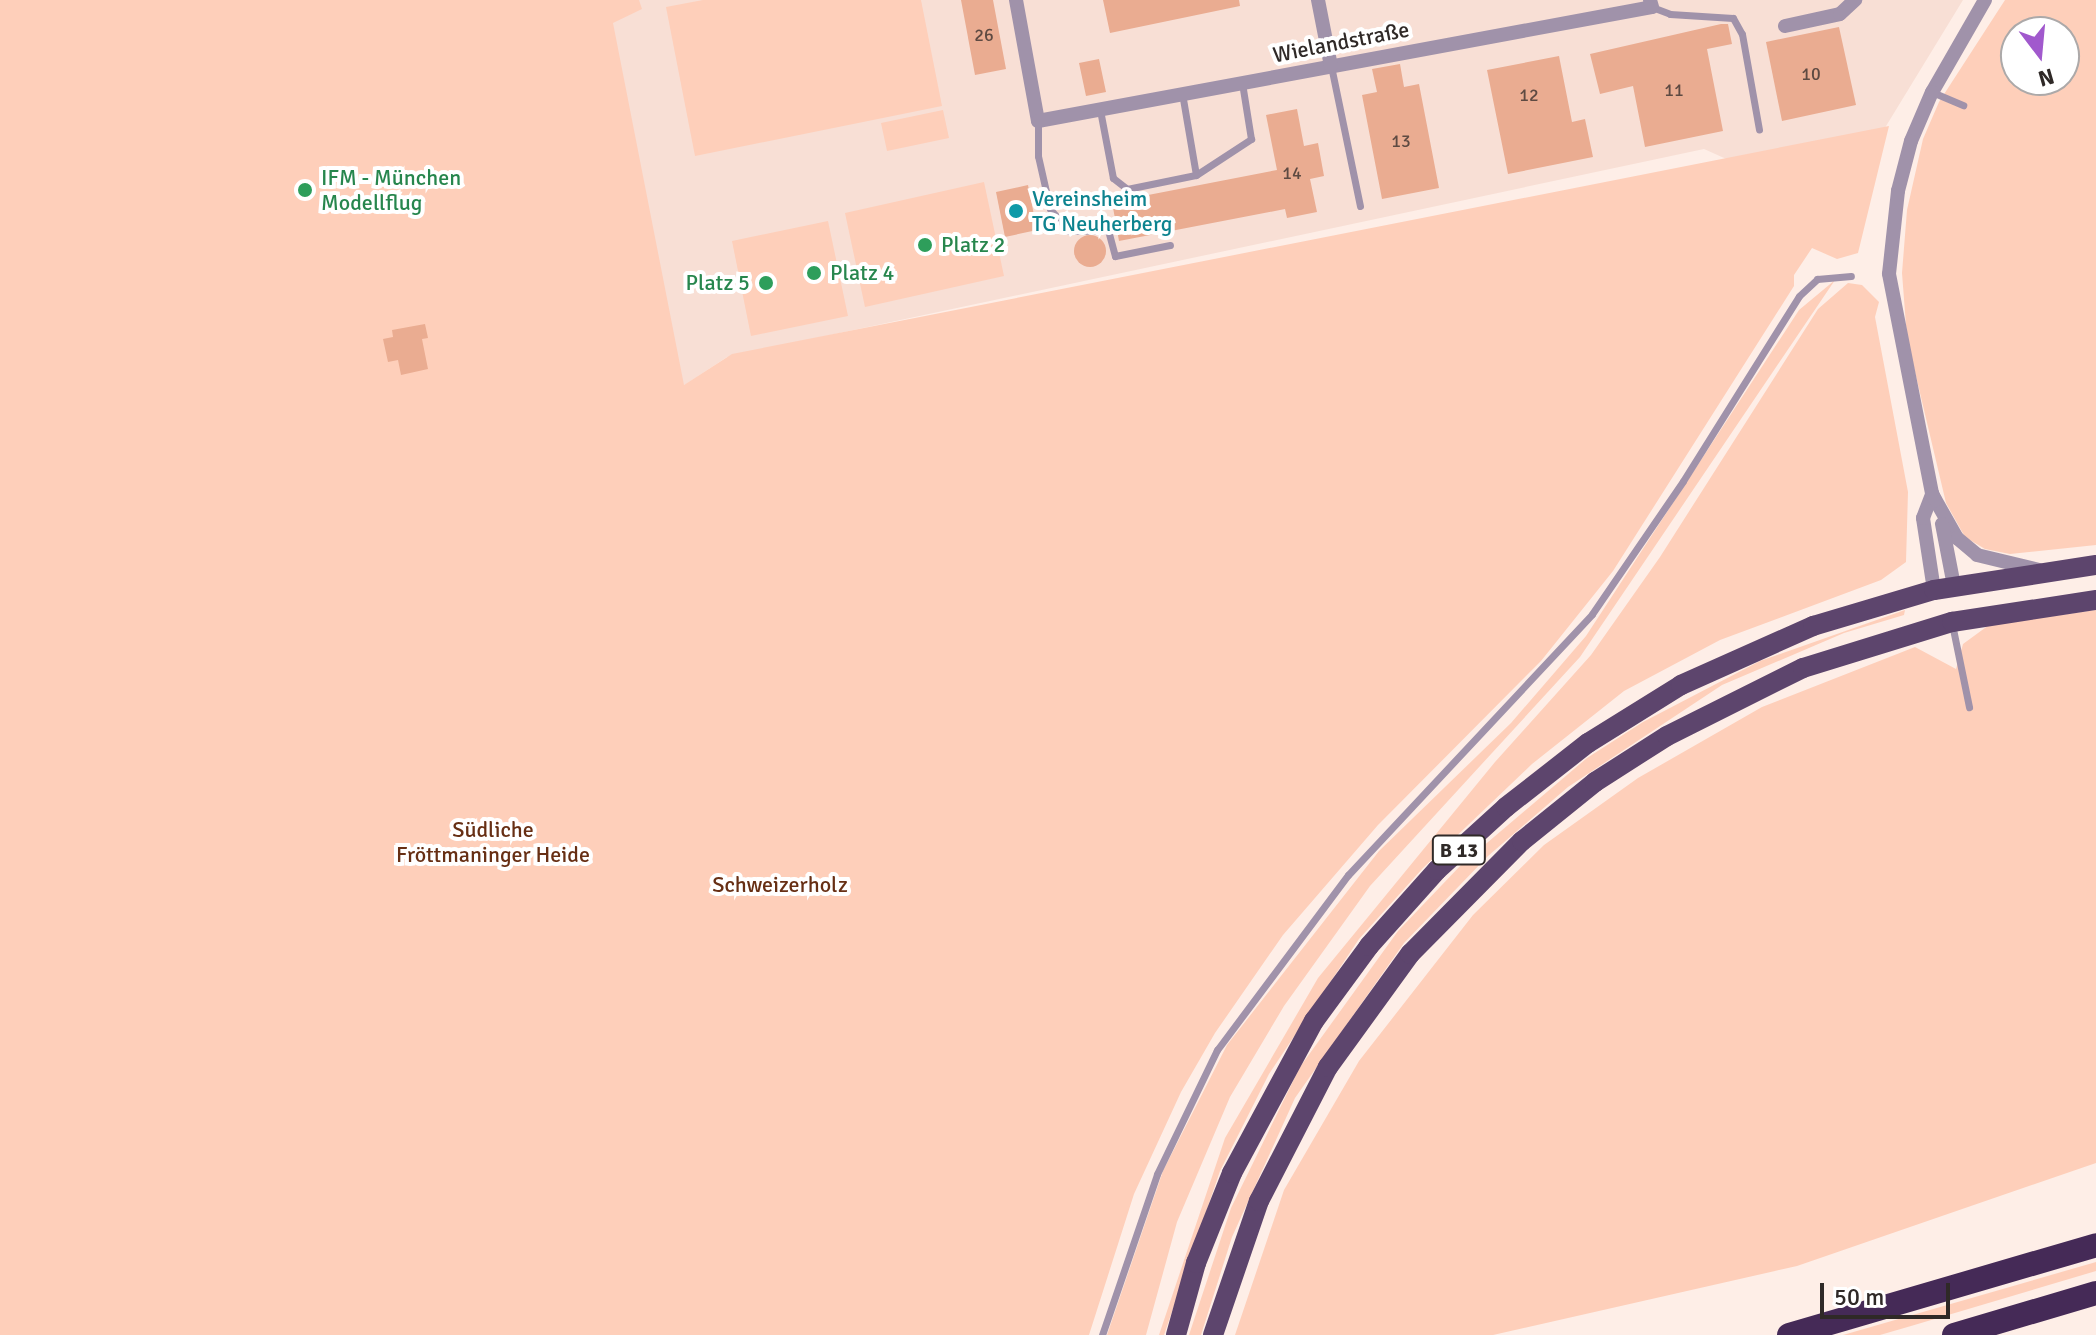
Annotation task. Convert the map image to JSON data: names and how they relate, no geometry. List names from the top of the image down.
{
  "streets": {
    "main road": ["B 13"],
    "street": ["Wielandstraße"]
  },
  "parks": ["Südliche Fröttmaninger Heide", "Schweizerholz"],
  "places": [
    "IFM - München Modellflug",
    "Vereinsheim TG Neuherberg",
    "Platz 2",
    "Platz 4",
    "Platz 5"
  ],
  "house_numbers": [
    "26",
    "10",
    "11",
    "12",
    "13",
    "14"
  ],
  "scale_bar": "50 m",
  "north": "bottom"
}
